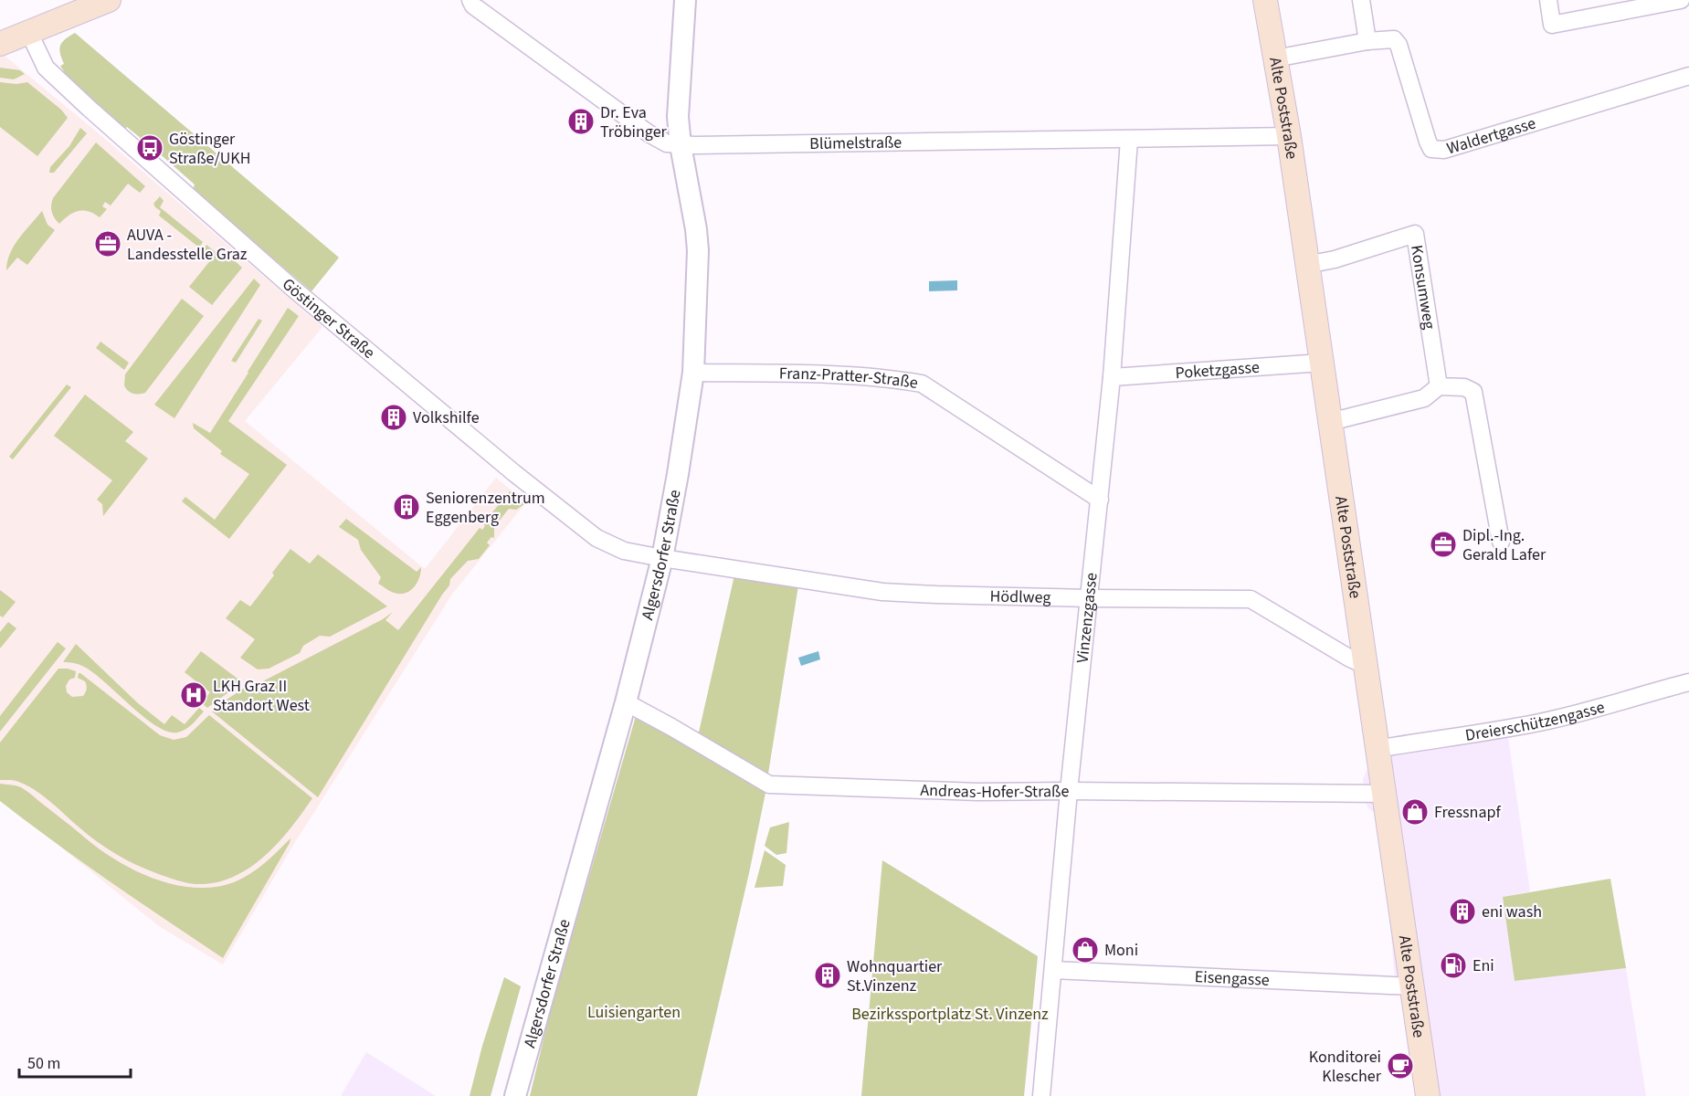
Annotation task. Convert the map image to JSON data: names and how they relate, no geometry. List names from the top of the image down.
{
  "streets": {
    "main road": ["Alte Poststraße"],
    "street": [
      "Waldertgasse",
      "Blümelstraße",
      "Konsumweg",
      "Göstinger Straße",
      "Poketzgasse",
      "Franz-Pratter-Straße",
      "Algersdorfer Straße",
      "Hödlweg",
      "Vinzenzgasse",
      "Dreierschützengasse",
      "Andreas-Hofer-Straße",
      "Eisengasse"
    ]
  },
  "crossings": [
    ["Alte Poststraße", "Waldertgasse"],
    ["Alte Poststraße", "Blümelstraße"],
    ["Alte Poststraße", "Konsumweg"],
    ["Alte Poststraße", "Poketzgasse"],
    ["Alte Poststraße", "Hödlweg"],
    ["Alte Poststraße", "Dreierschützengasse"],
    ["Alte Poststraße", "Andreas-Hofer-Straße"],
    ["Alte Poststraße", "Eisengasse"],
    ["Blümelstraße", "Algersdorfer Straße"],
    ["Blümelstraße", "Vinzenzgasse"],
    ["Göstinger Straße", "Algersdorfer Straße"],
    ["Göstinger Straße", "Hödlweg"],
    ["Poketzgasse", "Vinzenzgasse"],
    ["Franz-Pratter-Straße", "Algersdorfer Straße"],
    ["Franz-Pratter-Straße", "Vinzenzgasse"],
    ["Algersdorfer Straße", "Hödlweg"],
    ["Algersdorfer Straße", "Andreas-Hofer-Straße"],
    ["Hödlweg", "Vinzenzgasse"],
    ["Vinzenzgasse", "Andreas-Hofer-Straße"],
    ["Vinzenzgasse", "Eisengasse"]
  ],
  "parks": ["Luisiengarten", "Bezirkssportplatz St. Vinzenz"],
  "places": {
    "building": [
      "Dr. Eva Tröbinger",
      "Volkshilfe",
      "Seniorenzentrum Eggenberg",
      "eni wash",
      "Wohnquartier St.Vinzenz"
    ],
    "bus stop": ["Göstinger Straße/UKH"],
    "office": ["AUVA - Landesstelle Graz", "Dipl.-Ing. Gerald Lafer"],
    "hospital": ["LKH Graz II Standort West"],
    "shop": ["Fressnapf", "Moni"],
    "fuel station": ["Eni"],
    "cafe": ["Konditorei Klescher"]
  },
  "scale_bar": "50 m"
}
